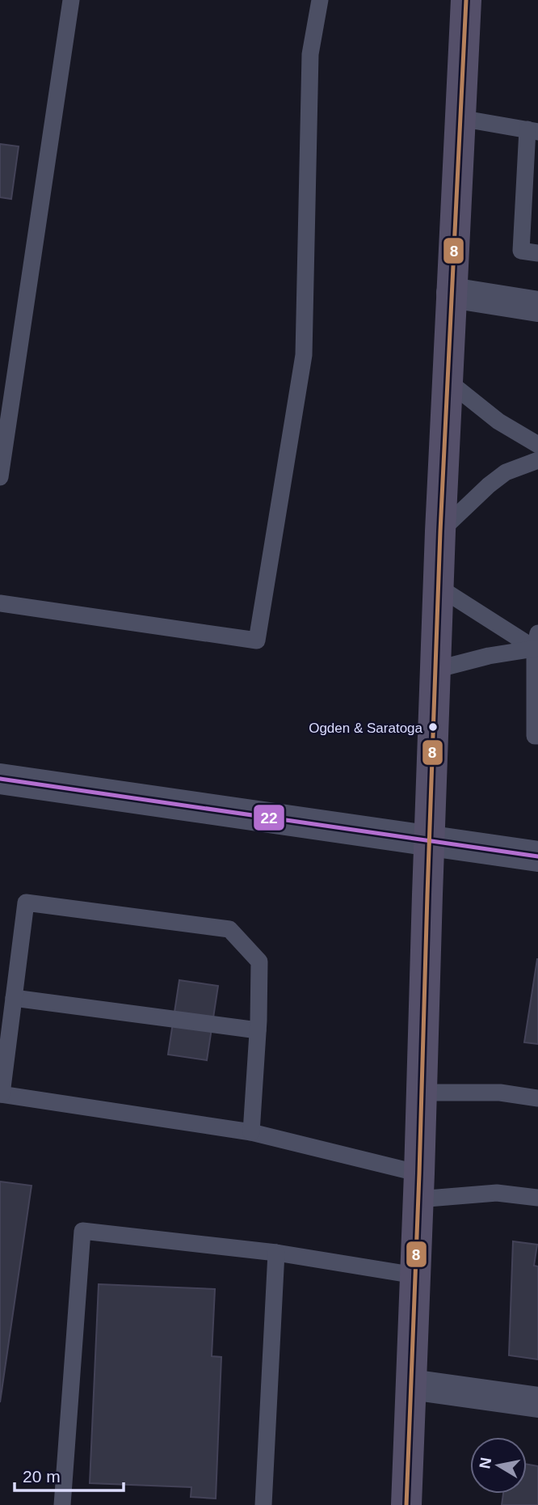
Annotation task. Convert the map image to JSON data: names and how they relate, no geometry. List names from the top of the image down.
{
  "places": ["Ogden & Saratoga"],
  "lines": ["transit line 8", "transit line 22"],
  "scale_bar": "20 m",
  "north": "left"
}
